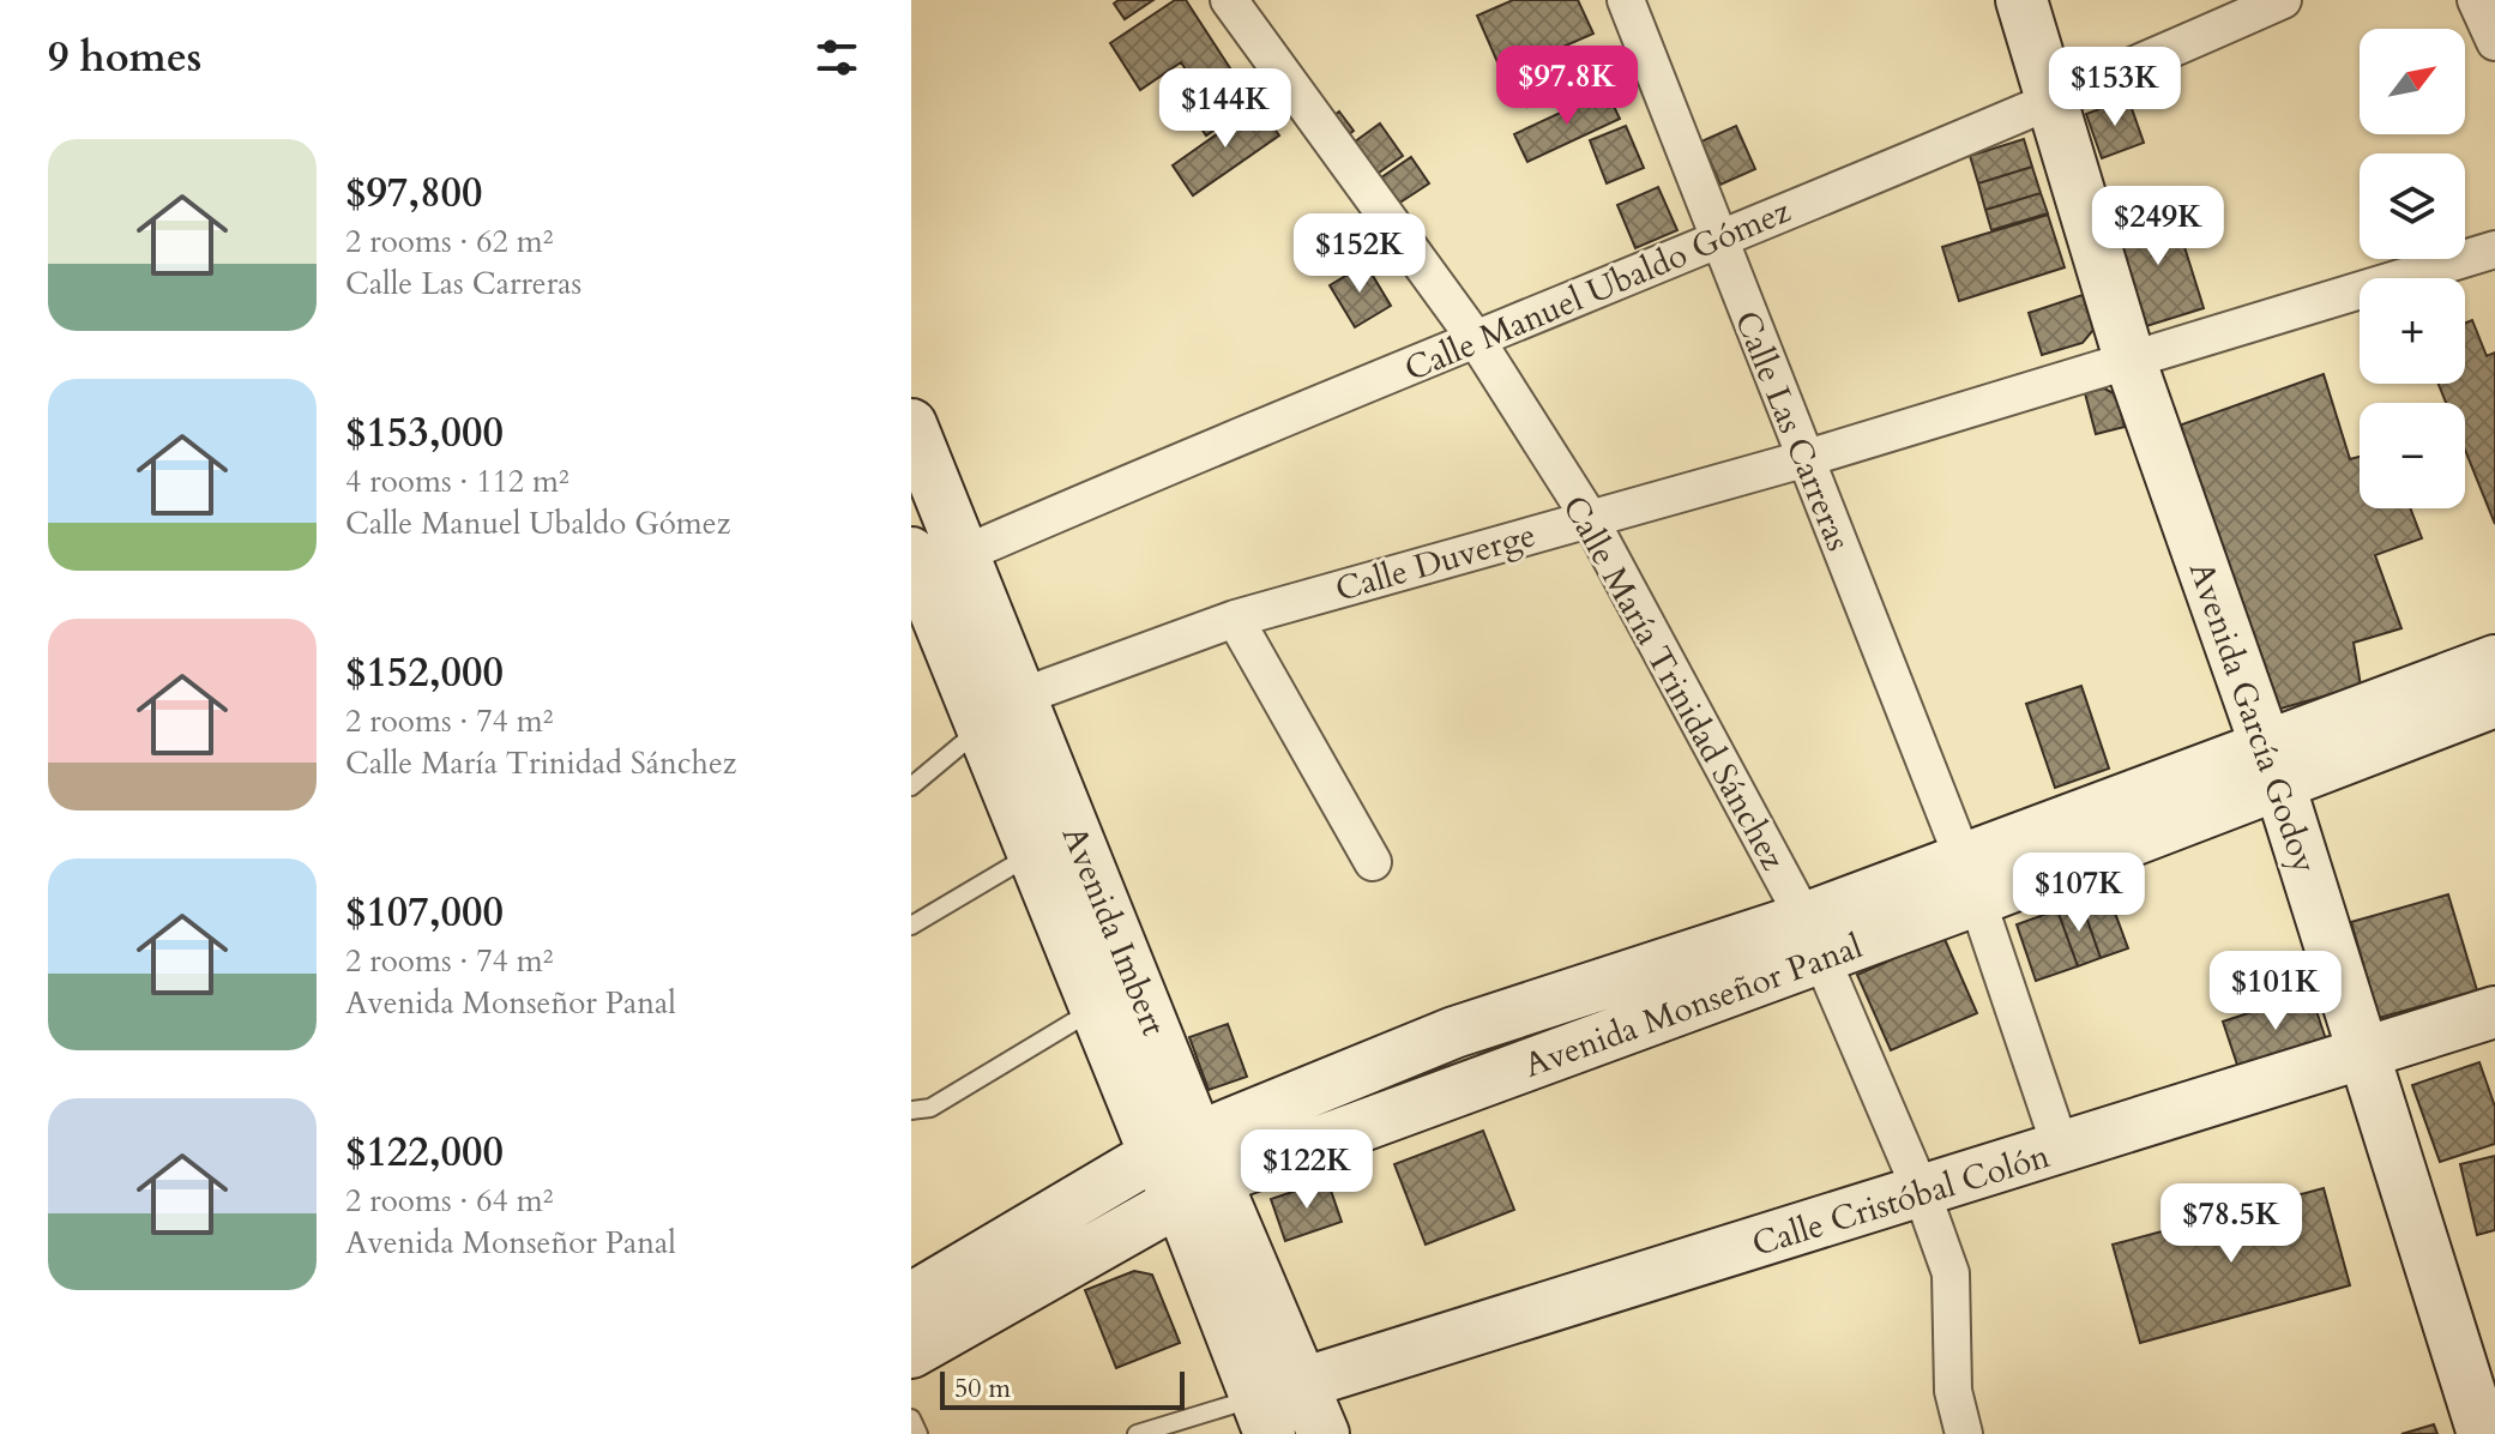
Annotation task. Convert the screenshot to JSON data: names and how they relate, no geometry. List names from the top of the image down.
{
  "streets": {
    "main road": [
      "Avenida García Godoy",
      "Avenida Imbert",
      "Avenida Monseñor Panal",
      "Calle Cristóbal Colón"
    ],
    "street": [
      "Calle Manuel Ubaldo Gómez",
      "Calle Las Carreras",
      "Calle Duverge",
      "Calle María Trinidad Sánchez"
    ]
  },
  "crossings": [
    ["Calle Manuel Ubaldo Gómez", "Calle Las Carreras"],
    ["Calle Manuel Ubaldo Gómez", "Calle María Trinidad Sánchez"],
    ["Calle Manuel Ubaldo Gómez", "Avenida García Godoy"],
    ["Calle Manuel Ubaldo Gómez", "Avenida Imbert"],
    ["Calle Las Carreras", "Calle Duverge"],
    ["Calle Las Carreras", "Avenida Monseñor Panal"],
    ["Calle Las Carreras", "Calle Cristóbal Colón"],
    ["Calle Duverge", "Calle María Trinidad Sánchez"],
    ["Calle Duverge", "Avenida García Godoy"],
    ["Calle Duverge", "Avenida Imbert"],
    ["Calle María Trinidad Sánchez", "Avenida Monseñor Panal"],
    ["Calle María Trinidad Sánchez", "Calle Cristóbal Colón"],
    ["Avenida García Godoy", "Avenida Monseñor Panal"],
    ["Avenida García Godoy", "Calle Cristóbal Colón"],
    ["Avenida Imbert", "Avenida Monseñor Panal"],
    ["Avenida Imbert", "Calle Cristóbal Colón"]
  ],
  "scale_bar": "50 m",
  "north": "top right",
  "page": {
    "heading": "9 homes",
    "map_buttons": ["+", "−"],
    "price": [
      "$97.8K",
      "$153K",
      "$144K",
      "$249K",
      "$152K",
      "$107K",
      "$101K",
      "$122K",
      "$78.5K"
    ],
    "list": [
      {
        "name": "$97,800",
        "note": "2 rooms · 62 m² · Calle Las Carreras"
      },
      {
        "name": "$153,000",
        "note": "4 rooms · 112 m² · Calle Manuel Ubaldo Gómez"
      },
      {
        "name": "$152,000",
        "note": "2 rooms · 74 m² · Calle María Trinidad Sánchez"
      },
      {
        "name": "$107,000",
        "note": "2 rooms · 74 m² · Avenida Monseñor Panal"
      },
      {
        "name": "$122,000",
        "note": "2 rooms · 64 m² · Avenida Monseñor Panal"
      }
    ],
    "scale": "50 m"
  }
}
